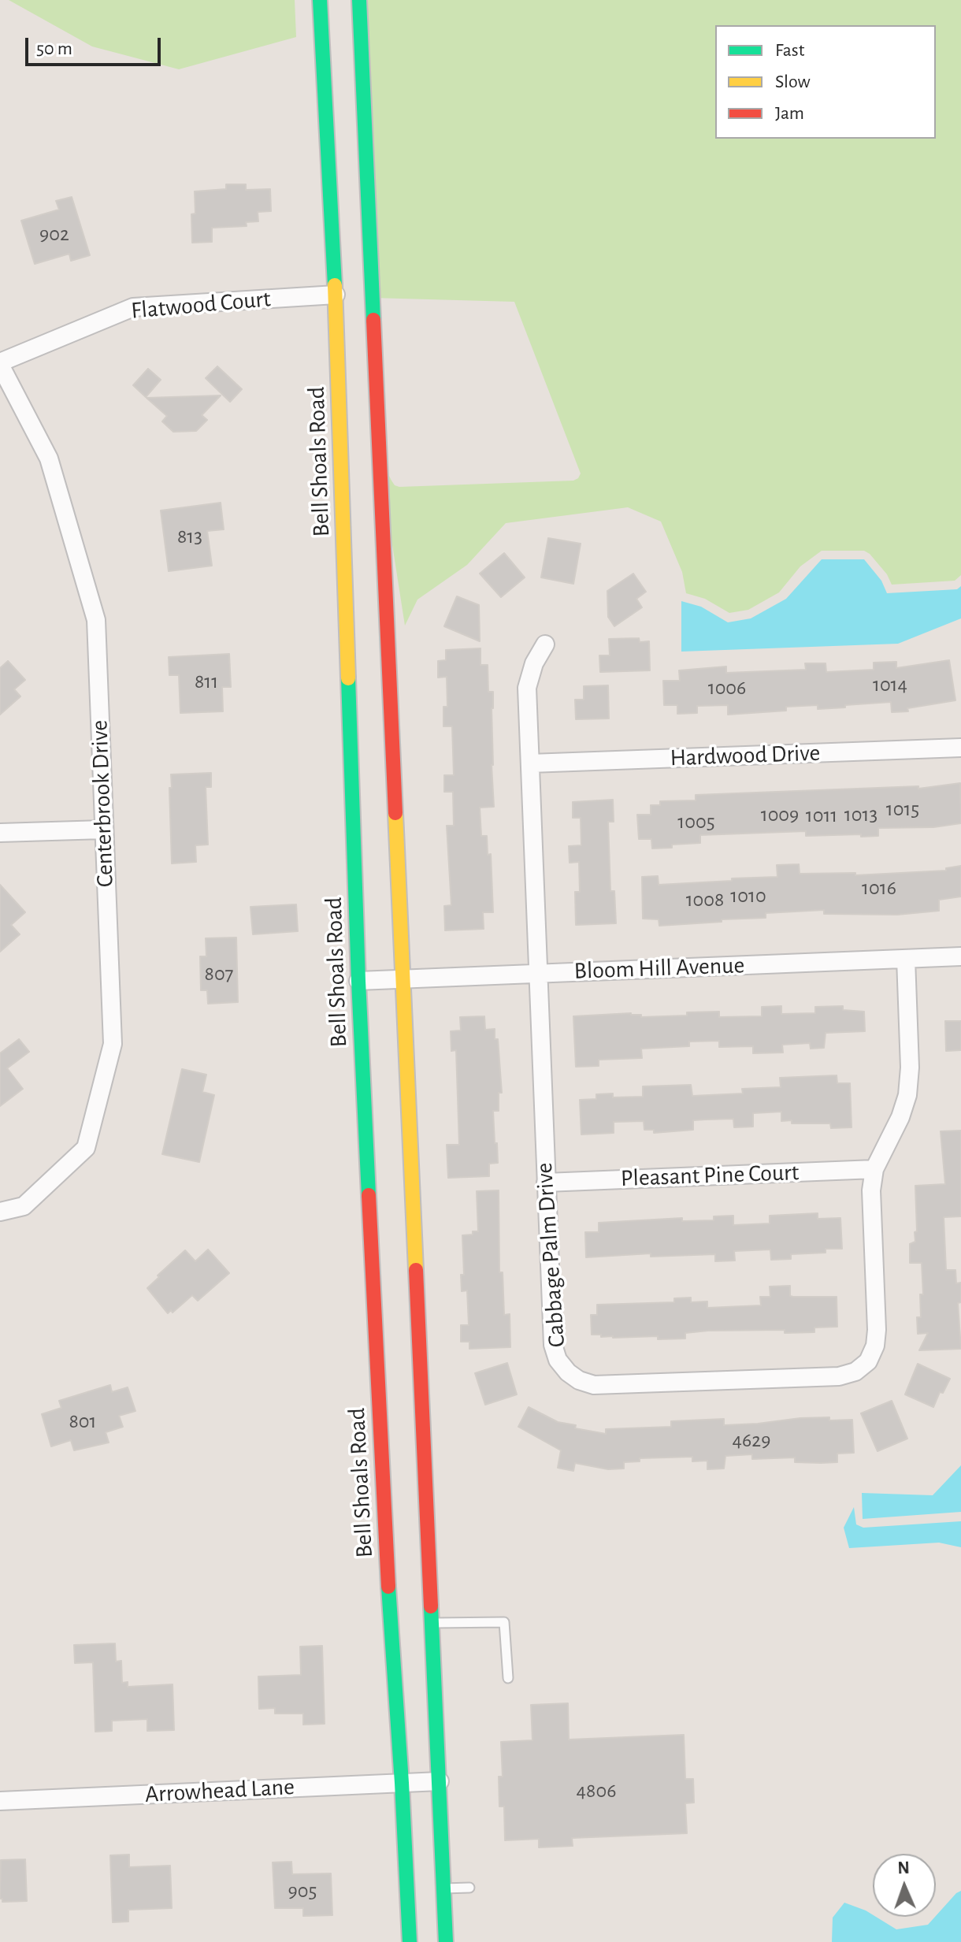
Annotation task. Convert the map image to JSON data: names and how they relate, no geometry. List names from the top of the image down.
{
  "streets": {
    "main road": ["Bell Shoals Road"],
    "street": [
      "Flatwood Court",
      "Hardwood Drive",
      "Centerbrook Drive",
      "Bloom Hill Avenue",
      "Pleasant Pine Court",
      "Cabbage Palm Drive",
      "Arrowhead Lane"
    ]
  },
  "crossings": [
    ["Flatwood Court", "Bell Shoals Road"],
    ["Flatwood Court", "Centerbrook Drive"],
    ["Bell Shoals Road", "Bloom Hill Avenue"],
    ["Bell Shoals Road", "Arrowhead Lane"],
    ["Hardwood Drive", "Cabbage Palm Drive"],
    ["Bloom Hill Avenue", "Cabbage Palm Drive"],
    ["Pleasant Pine Court", "Cabbage Palm Drive"]
  ],
  "house_numbers": [
    "902",
    "813",
    "811",
    "1014",
    "1006",
    "1015",
    "1009",
    "1013",
    "1011",
    "1005",
    "1016",
    "1010",
    "1008",
    "807",
    "801",
    "4629",
    "4806",
    "905"
  ],
  "legend": ["Fast", "Slow", "Jam"],
  "scale_bar": "50 m",
  "north": "top"
}
